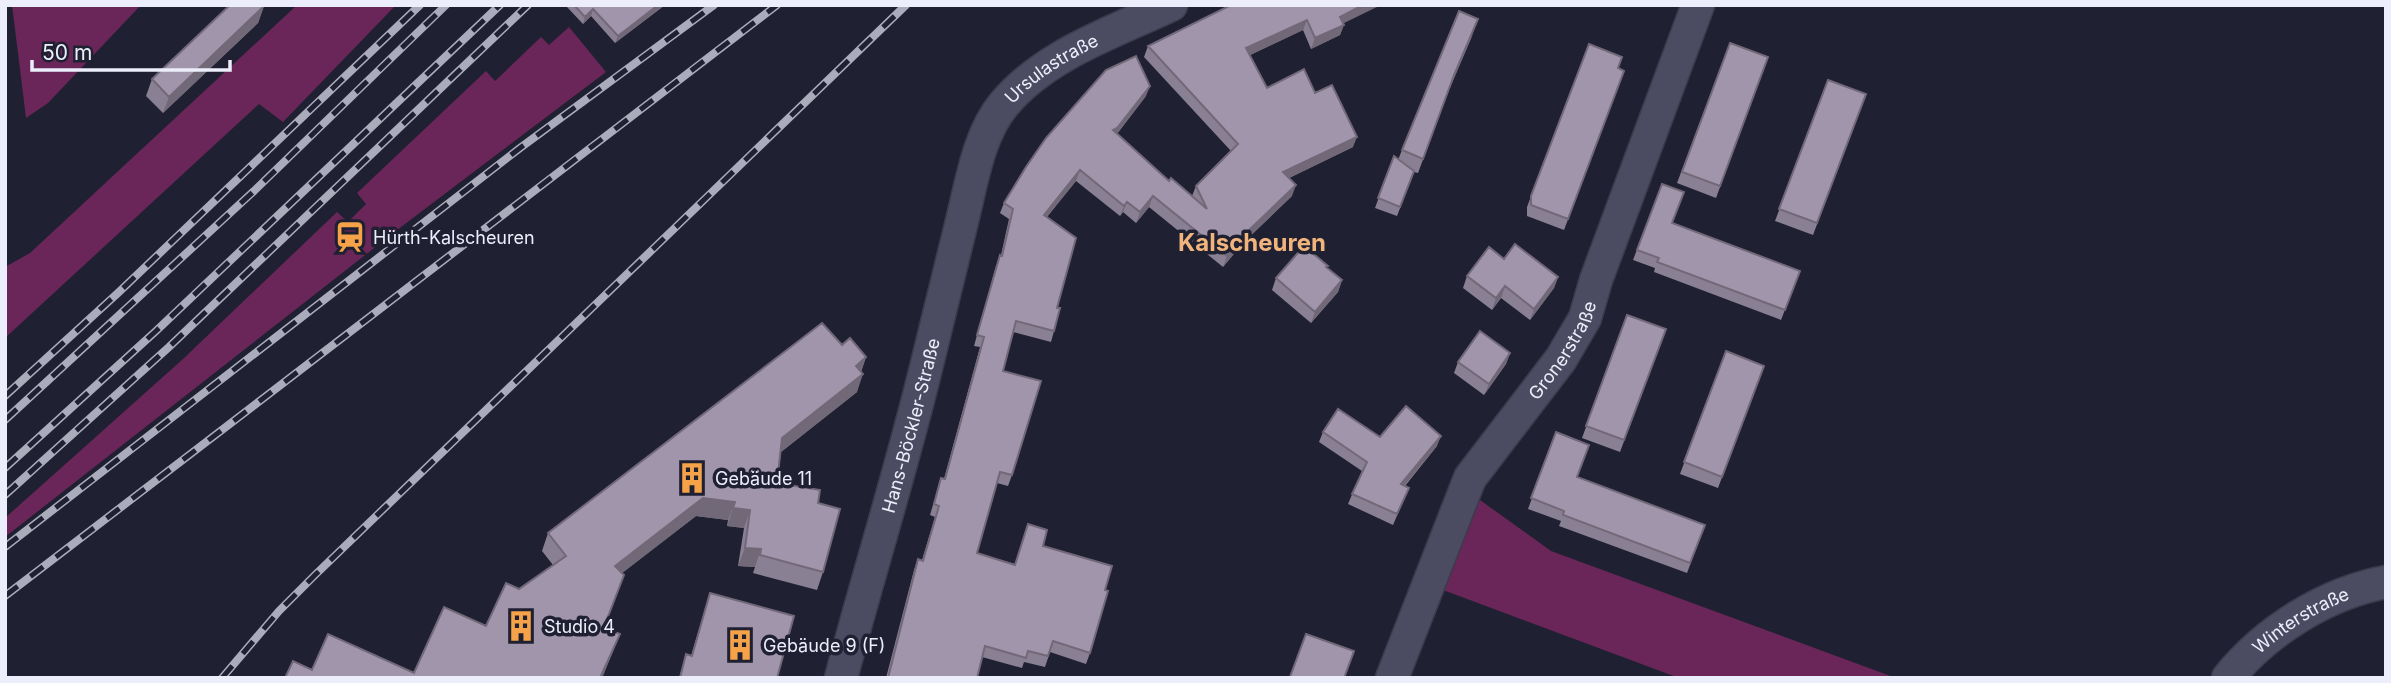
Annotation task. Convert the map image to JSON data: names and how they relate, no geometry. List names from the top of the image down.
{
  "streets": {
    "street": [
      "Ursulastraße",
      "Gronerstraße",
      "Hans-Böckler-Straße",
      "Winterstraße"
    ]
  },
  "crossings": [
    ["Ursulastraße", "Hans-Böckler-Straße"]
  ],
  "districts": ["Kalscheuren"],
  "places": {
    "station": ["Hürth-Kalscheuren"],
    "building": ["Gebäude 11", "Studio 4", "Gebäude 9 (F)"]
  },
  "scale_bar": "50 m"
}
